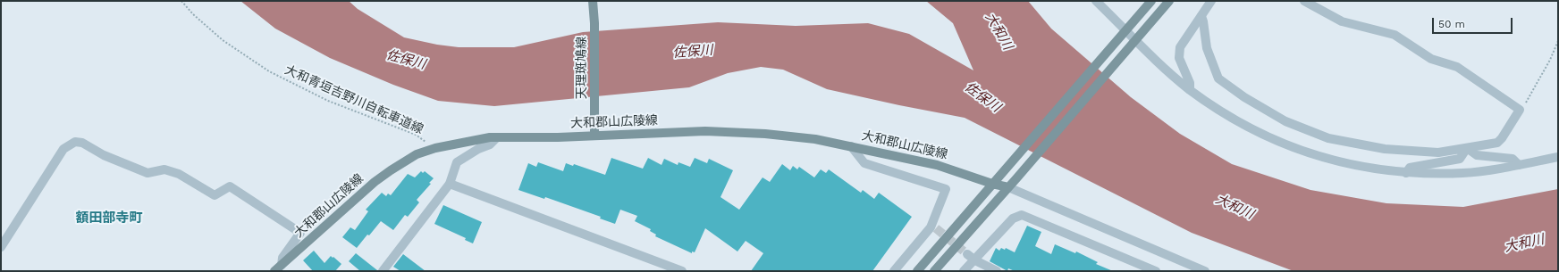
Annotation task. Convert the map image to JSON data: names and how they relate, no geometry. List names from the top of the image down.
{
  "streets": {
    "main road": ["天理斑鳩線", "大和郡山広陵線"],
    "path": ["大和青垣吉野川自転車道線"]
  },
  "crossings": [
    ["天理斑鳩線", "大和郡山広陵線"],
    ["大和青垣吉野川自転車道線", "大和郡山広陵線"]
  ],
  "districts": ["額田部寺町"],
  "water": ["大和川", "佐保川"],
  "scale_bar": "50 m"
}
